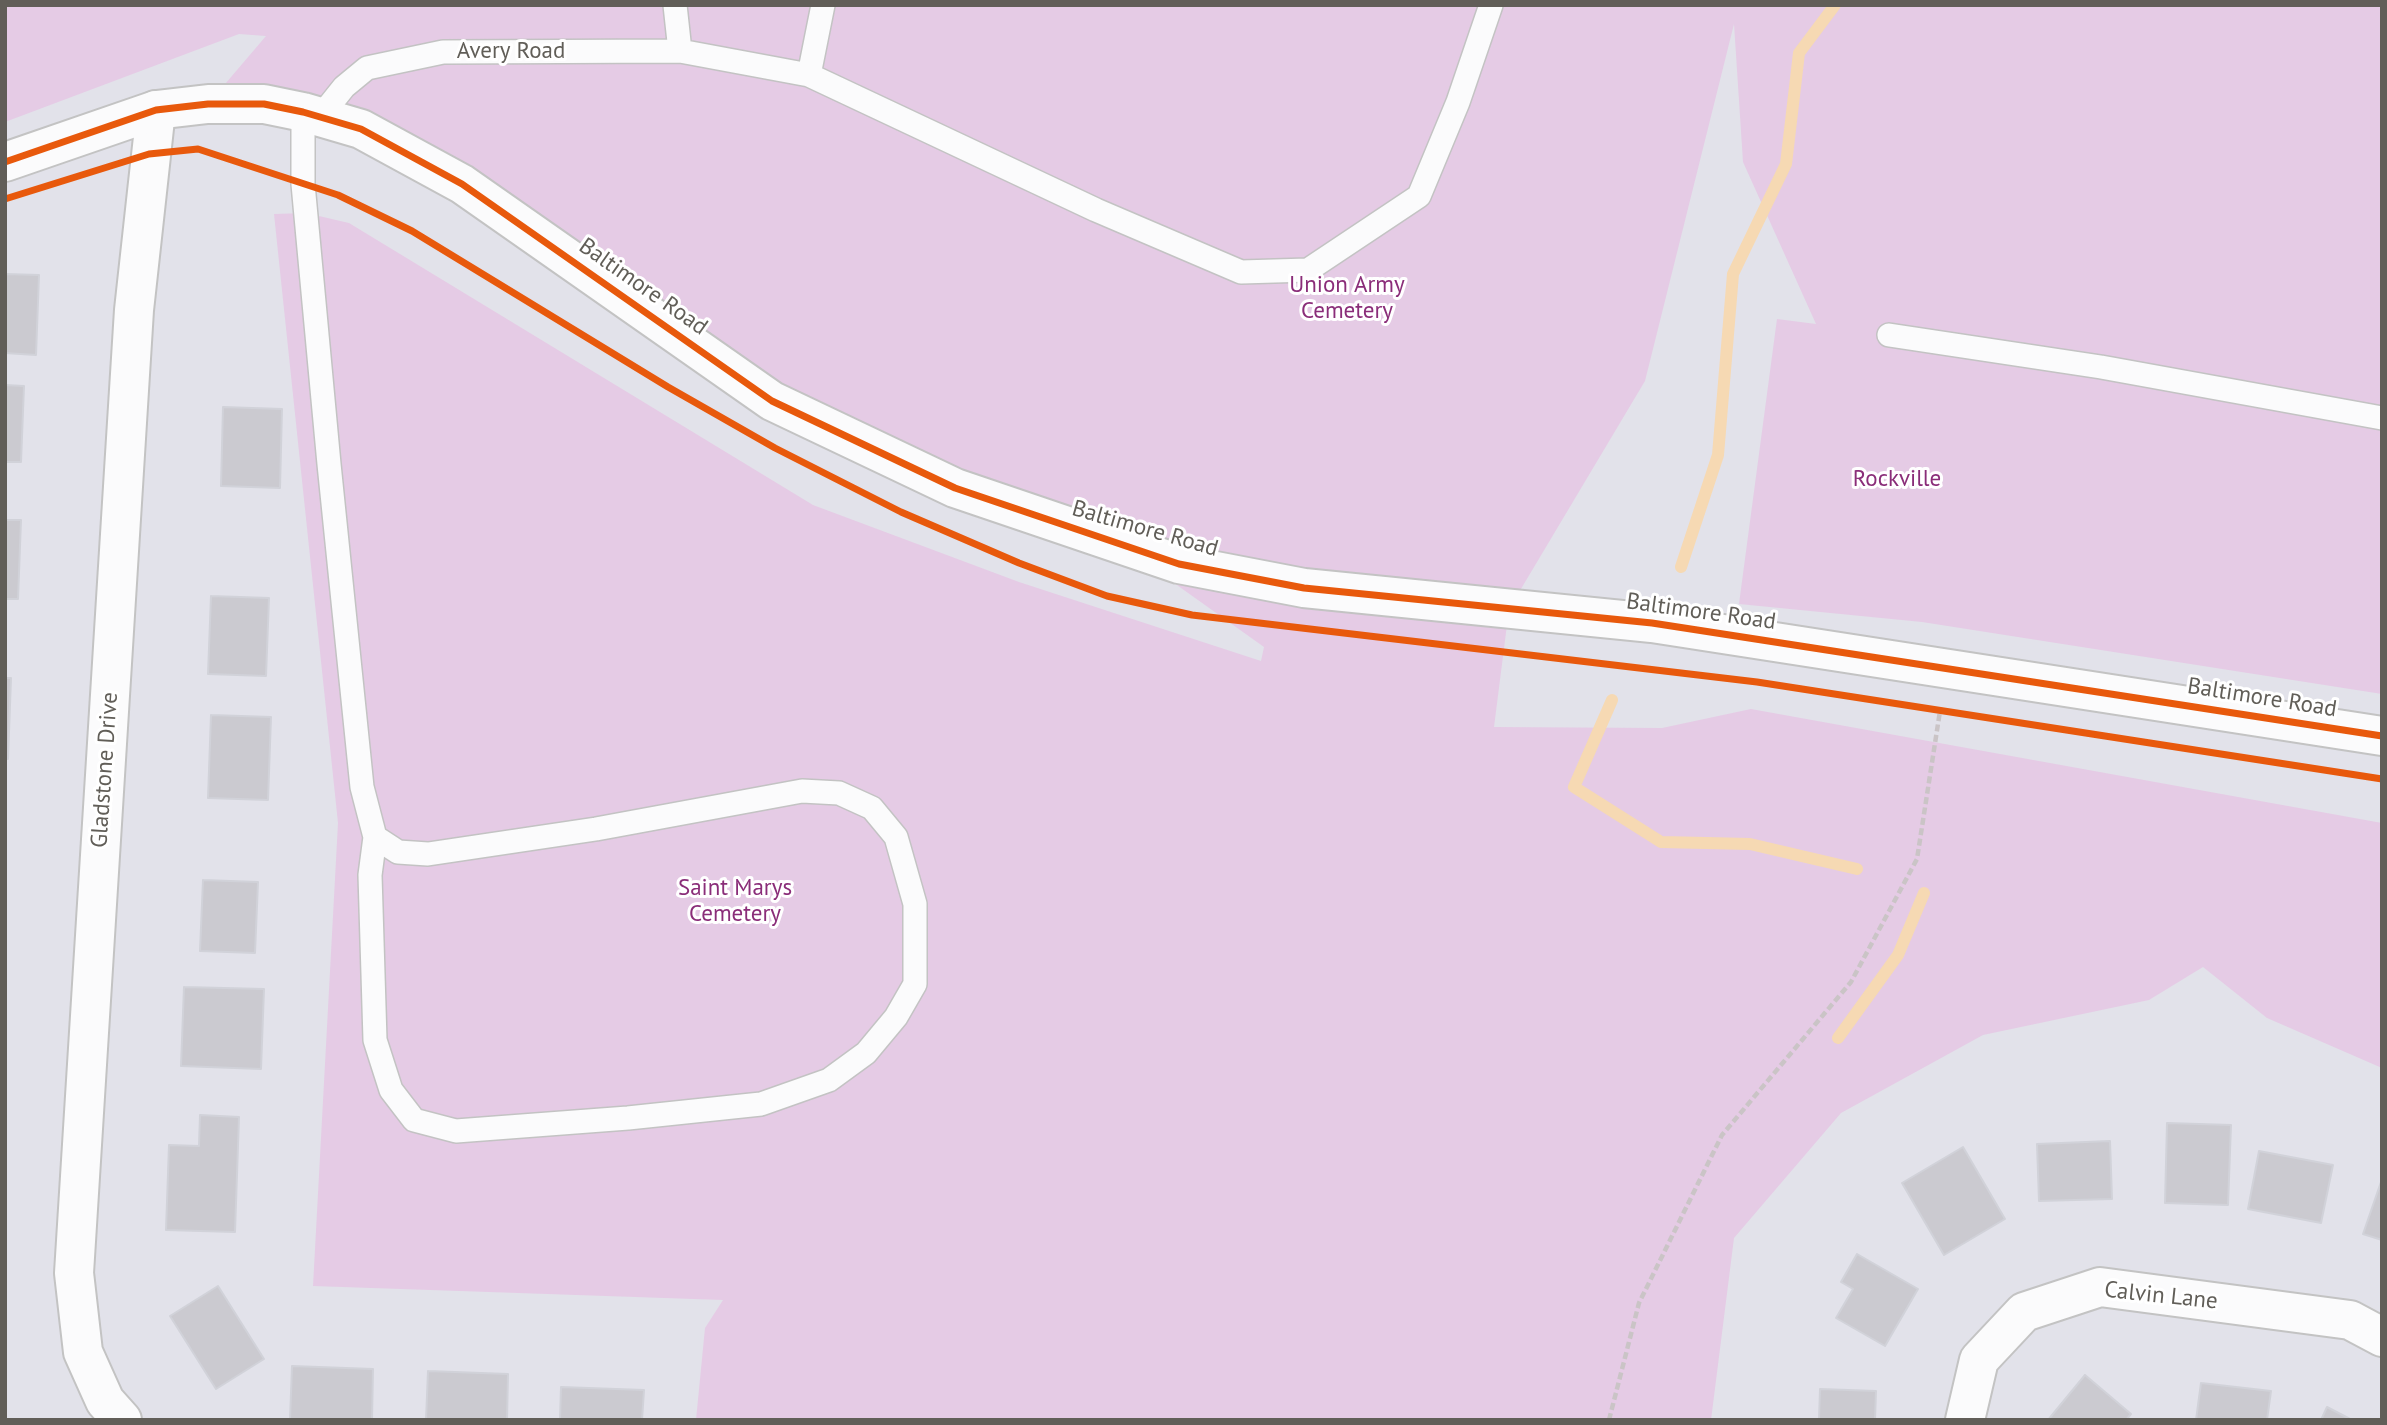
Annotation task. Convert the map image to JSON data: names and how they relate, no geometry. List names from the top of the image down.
{
  "streets": {
    "street": ["Baltimore Road", "Gladstone Drive", "Calvin Lane"],
    "lane": ["Avery Road"]
  },
  "crossings": [
    ["Avery Road", "Baltimore Road"],
    ["Baltimore Road", "Gladstone Drive"]
  ],
  "parks": ["Union Army Cemetery", "Rockville", "Saint Marys Cemetery"]
}
